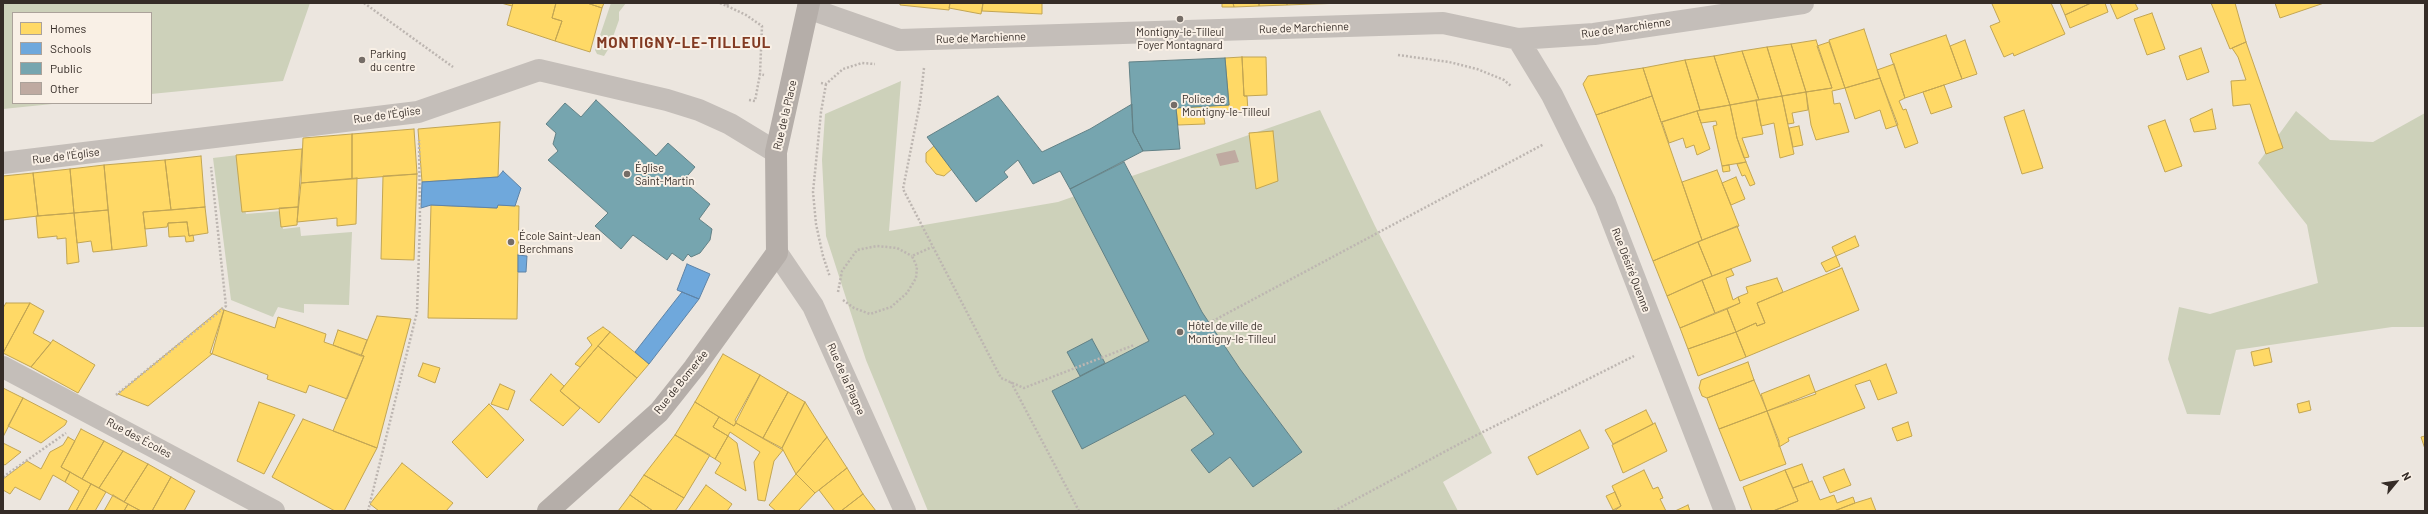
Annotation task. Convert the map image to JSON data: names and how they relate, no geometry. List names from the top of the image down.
{
  "streets": {
    "main road": ["Rue de la Place", "Rue de Bomerée"],
    "street": [
      "Rue de Marchienne",
      "Rue de l'Église",
      "Rue Désiré Quenne",
      "Rue de la Plagne",
      "Rue des Écoles"
    ]
  },
  "crossings": [
    ["Rue de Marchienne", "Rue de la Place"],
    ["Rue de Marchienne", "Rue Désiré Quenne"],
    ["Rue de l'Église", "Rue de la Place"],
    ["Rue de la Place", "Rue de la Plagne"],
    ["Rue de la Place", "Rue de Bomerée"],
    ["Rue de la Plagne", "Rue de Bomerée"]
  ],
  "districts": ["MONTIGNY-LE-TILLEUL"],
  "places": [
    "Montigny-le-Tilleul Foyer Montagnard",
    "Parking du centre",
    "Police de Montigny-le-Tilleul",
    "Église Saint-Martin",
    "École Saint-Jean Berchmans",
    "Hôtel de ville de Montigny-le-Tilleul"
  ],
  "legend": [
    "Homes",
    "Schools",
    "Public",
    "Other"
  ],
  "north": "top right"
}
